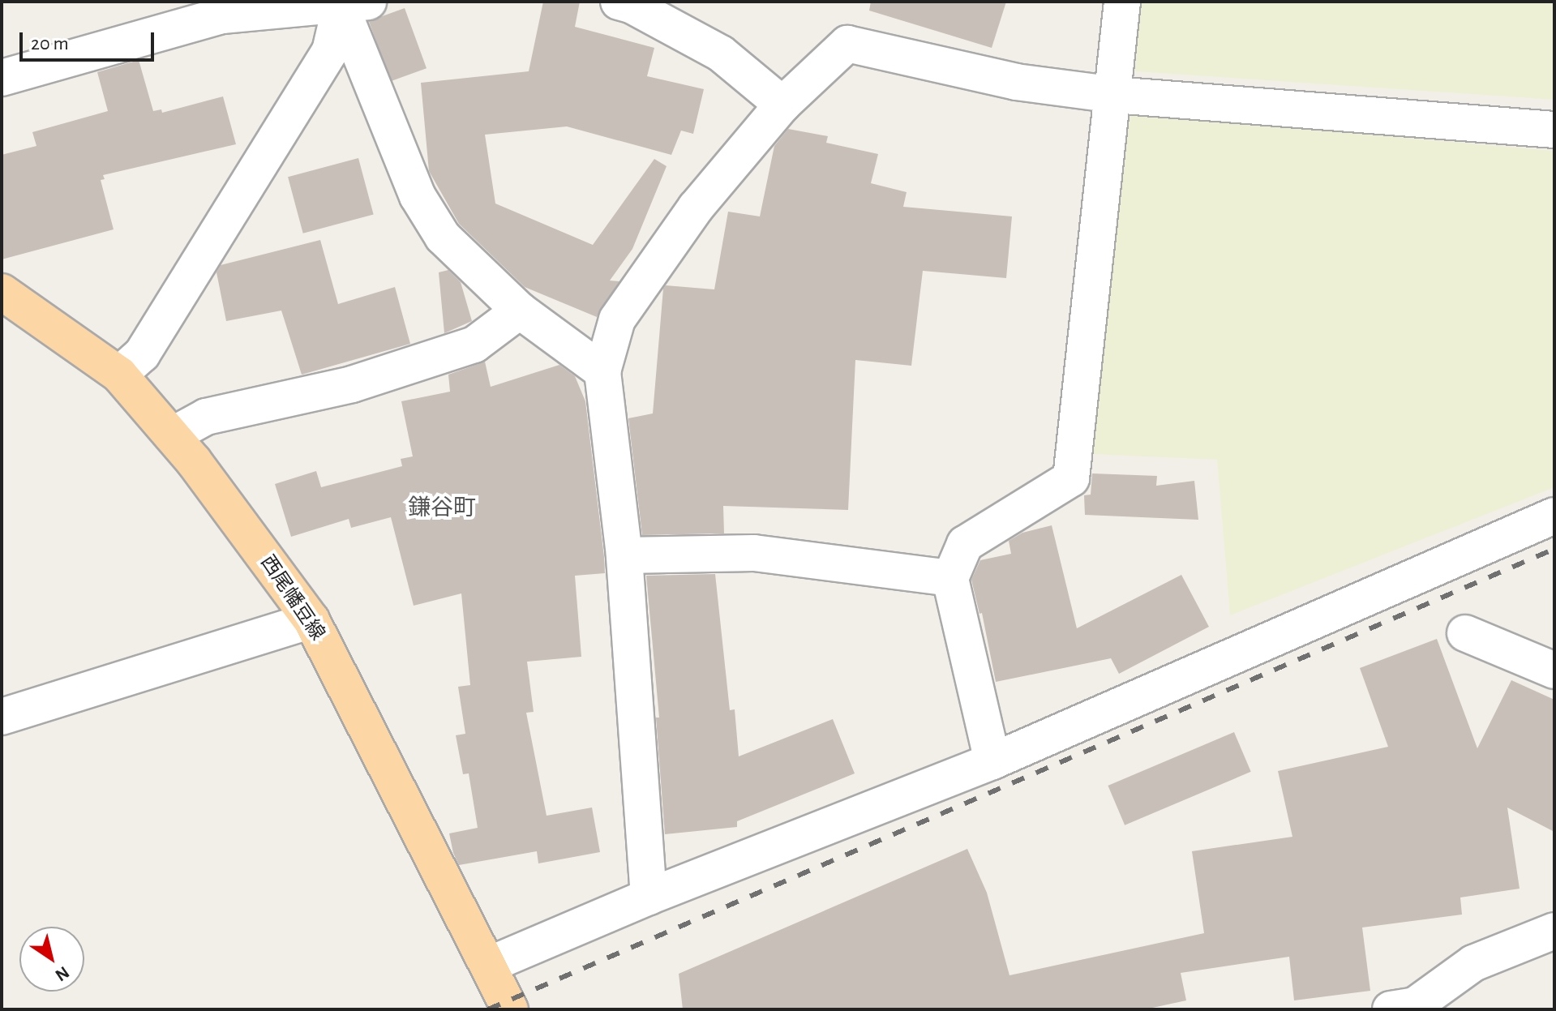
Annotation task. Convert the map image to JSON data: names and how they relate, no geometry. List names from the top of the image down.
{
  "streets": {
    "main road": ["西尾幡豆線"]
  },
  "districts": ["鎌谷町"],
  "scale_bar": "20 m",
  "north": "bottom right"
}
